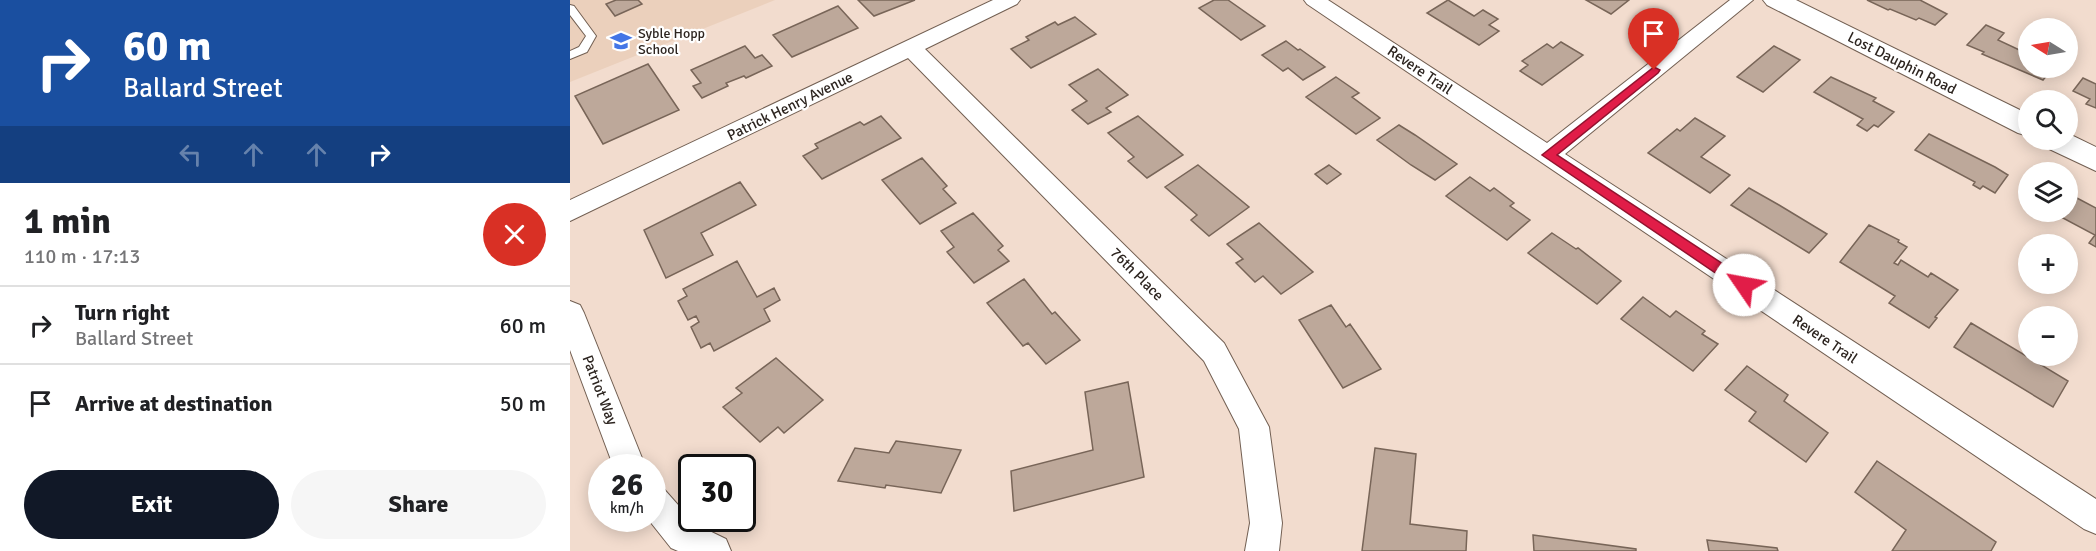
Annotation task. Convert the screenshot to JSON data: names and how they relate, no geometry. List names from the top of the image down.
{
  "streets": {
    "street": [
      "Lost Dauphin Road",
      "Revere Trail",
      "Patrick Henry Avenue",
      "76th Place",
      "Patriot Way"
    ]
  },
  "crossings": [
    ["Patrick Henry Avenue", "76th Place"]
  ],
  "places": {
    "school or university": ["Syble Hopp School"]
  },
  "north": "left",
  "page": {
    "turn": ["60 m", "Ballard Street"],
    "map_buttons": ["+", "−"],
    "heading": ["1 min", "110 m · 17:13"],
    "list": [
      {
        "name": "Turn right",
        "note": "Ballard Street",
        "value": "60 m"
      },
      {
        "name": "Arrive at destination",
        "value": "50 m"
      }
    ],
    "speed": "26 km/h",
    "limit": "30",
    "buttons": ["Exit", "Share"]
  }
}
